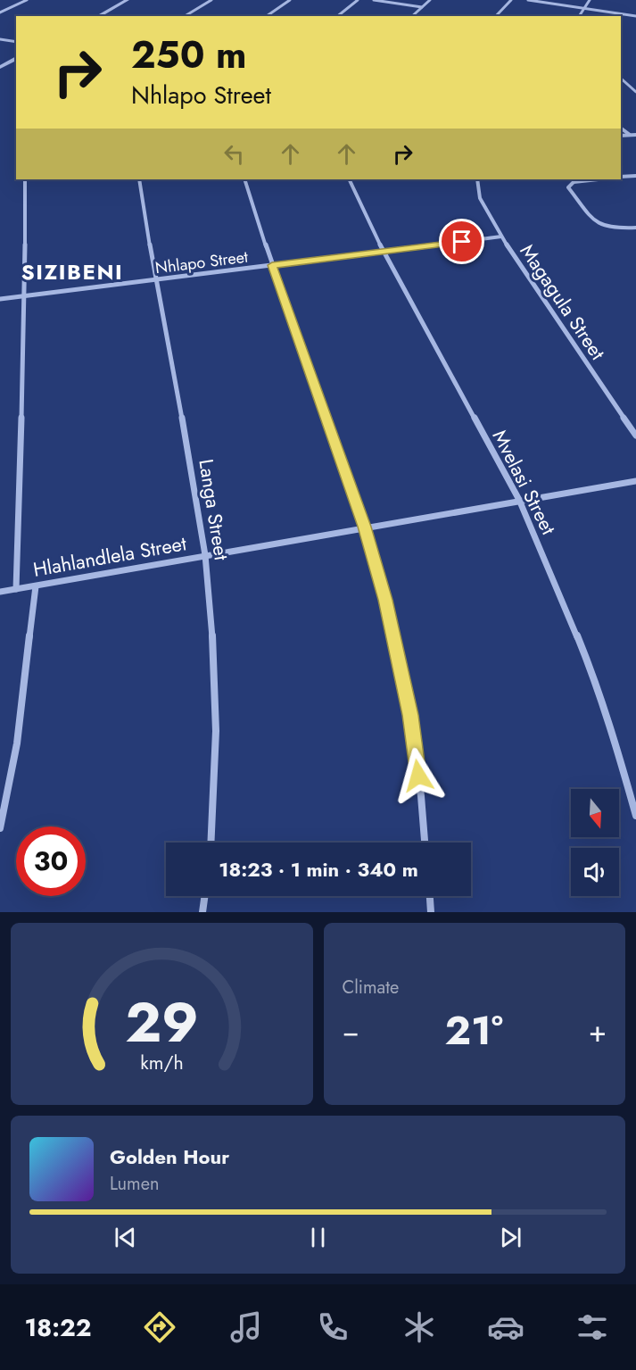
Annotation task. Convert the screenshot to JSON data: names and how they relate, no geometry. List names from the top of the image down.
{
  "streets": {
    "street": [
      "Nhlapo Street",
      "Magagula Street",
      "Mvelasi Street",
      "Langa Street",
      "Hlahlandlela Street"
    ]
  },
  "crossings": [
    ["Nhlapo Street", "Magagula Street"],
    ["Nhlapo Street", "Mvelasi Street"],
    ["Nhlapo Street", "Langa Street"],
    ["Mvelasi Street", "Hlahlandlela Street"],
    ["Langa Street", "Hlahlandlela Street"]
  ],
  "districts": ["SIZIBENI"],
  "north": "bottom",
  "page": {
    "turn": ["250 m", "Nhlapo Street"],
    "limit": "30",
    "trip": "18:23 · 1 min · 340 m",
    "tile": "Climate",
    "heat": ["−", "21°", "+"],
    "song": ["Golden Hour", "Lumen"],
    "tabs": "18:22",
    "gauge": ["29", "km/h"]
  }
}
